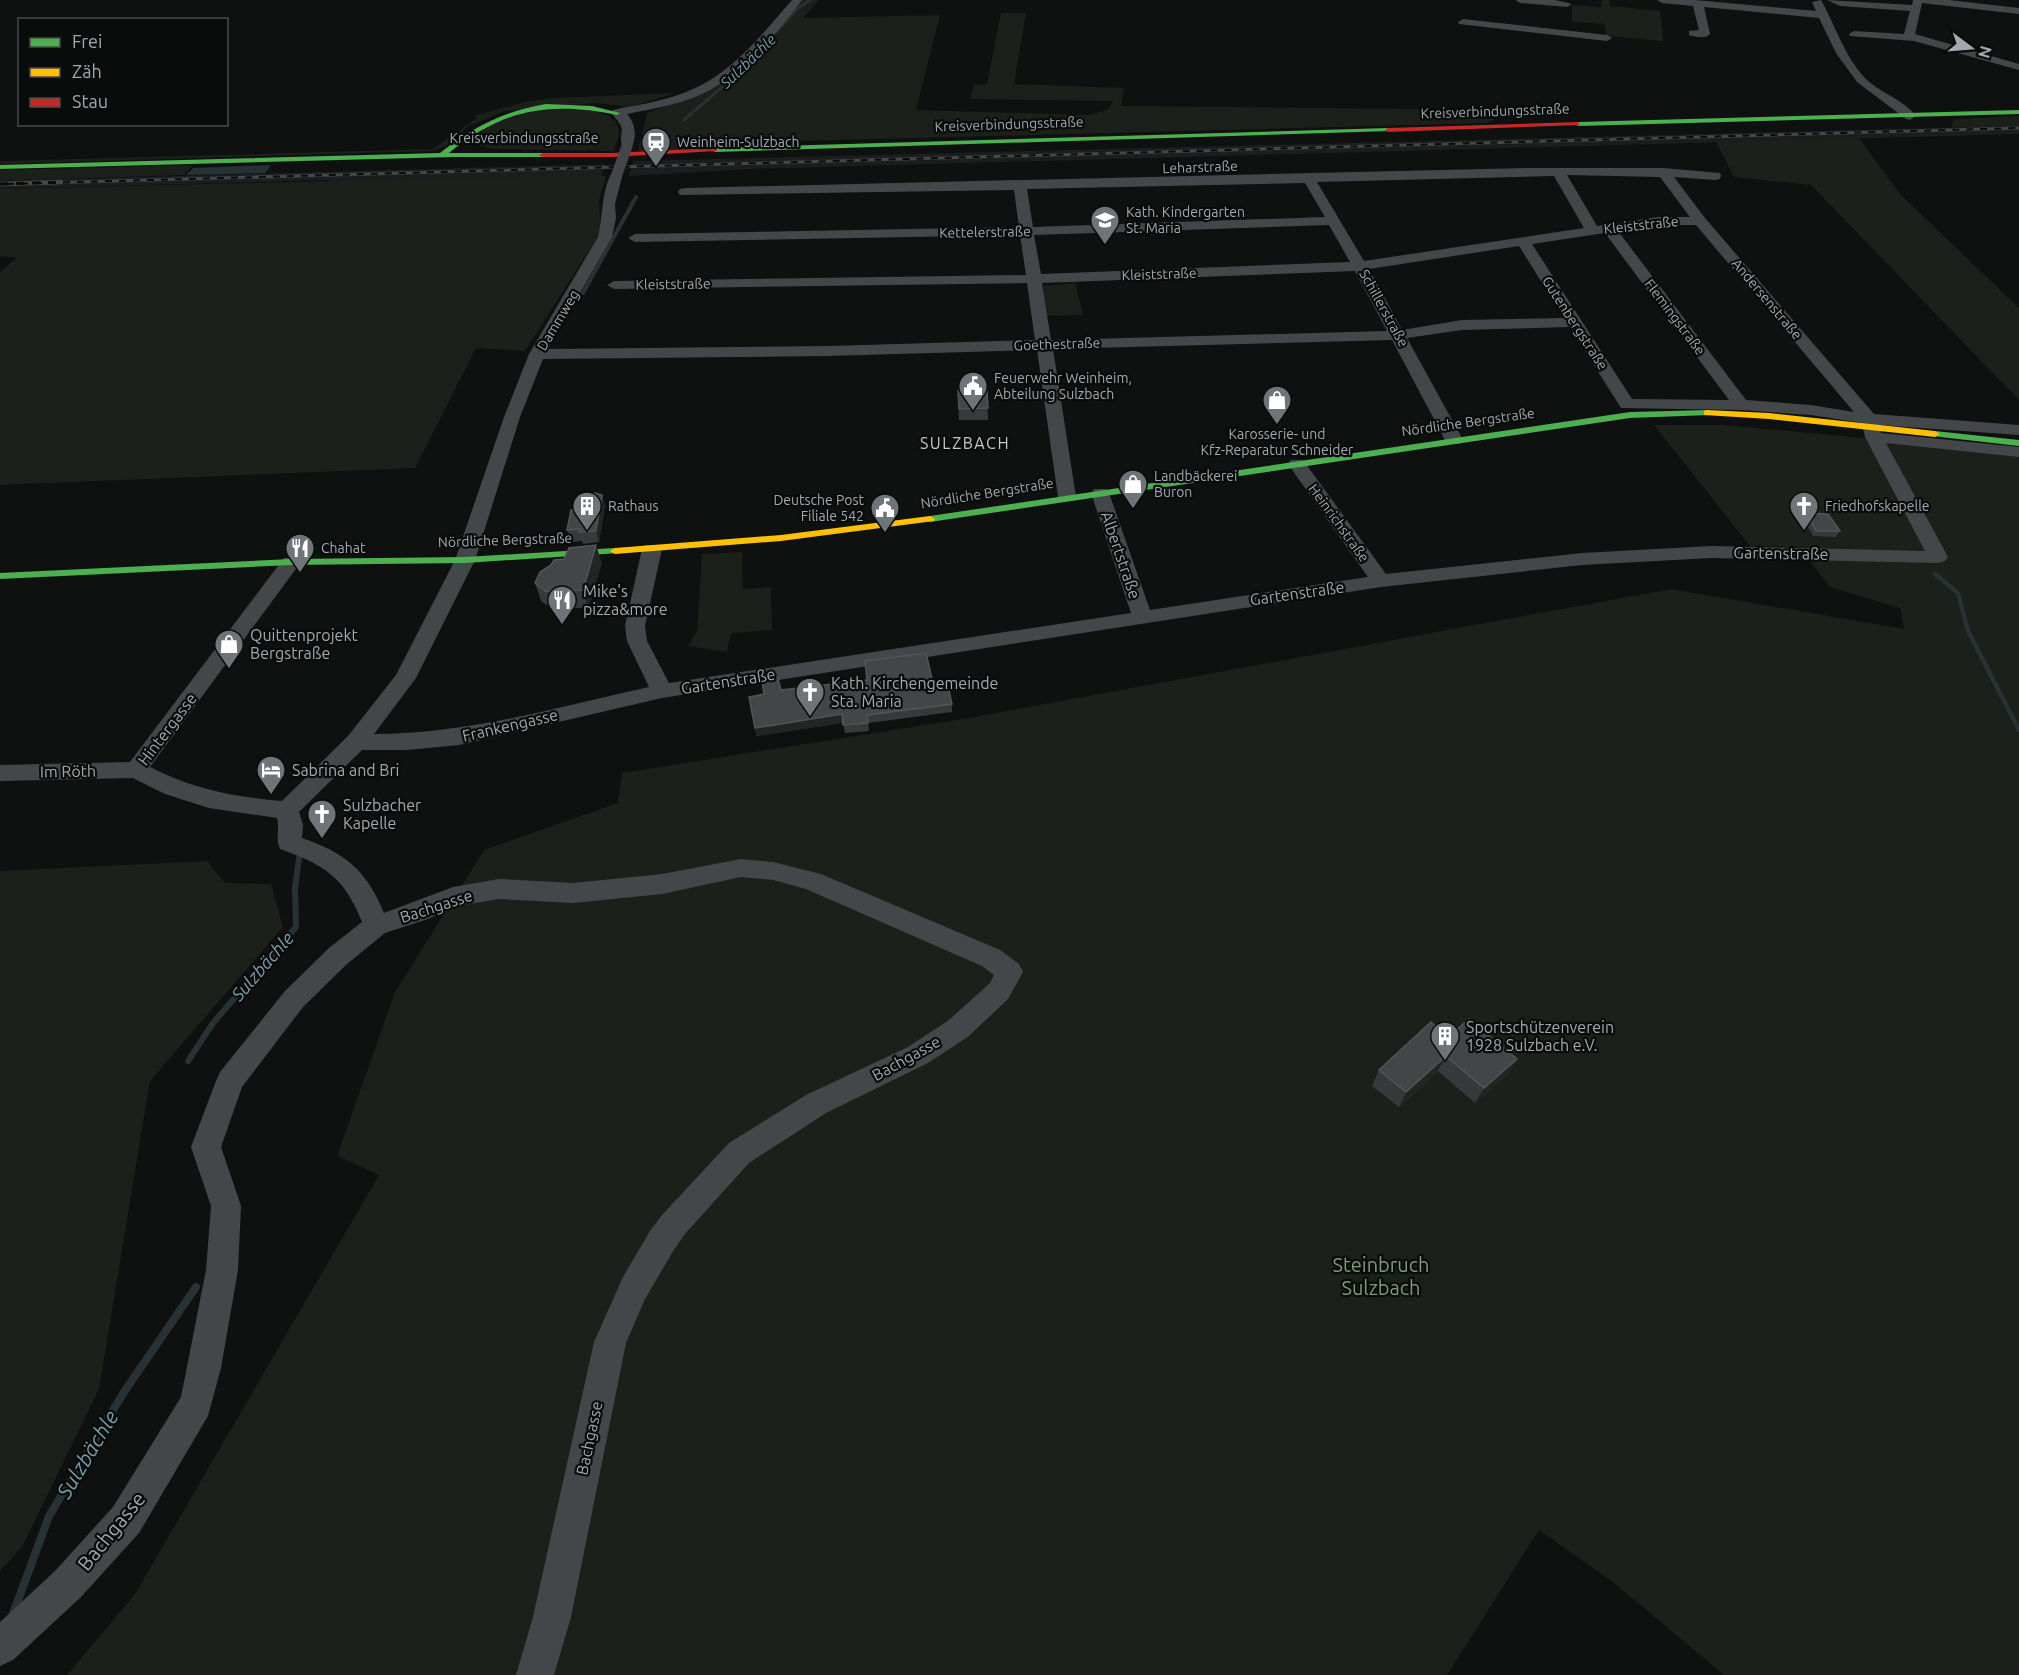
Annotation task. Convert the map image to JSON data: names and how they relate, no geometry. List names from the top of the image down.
{
  "streets": {
    "main road": ["Kreisverbindungsstraße", "Nördliche Bergstraße"],
    "street": [
      "Leharstraße",
      "Kleiststraße",
      "Kettelerstraße",
      "Andersenstraße",
      "Schillerstraße",
      "Flemingstraße",
      "Dammweg",
      "Gutenbergstraße",
      "Goethestraße",
      "Heinrichstraße",
      "Gartenstraße",
      "Albertstraße",
      "Frankengasse",
      "Hintergasse",
      "Im Röth",
      "Bachgasse"
    ]
  },
  "crossings": [
    ["Leharstraße", "Andersenstraße"],
    ["Leharstraße", "Schillerstraße"],
    ["Kleiststraße", "Andersenstraße"],
    ["Kleiststraße", "Schillerstraße"],
    ["Kleiststraße", "Flemingstraße"],
    ["Kleiststraße", "Gutenbergstraße"],
    ["Kettelerstraße", "Schillerstraße"],
    ["Andersenstraße", "Nördliche Bergstraße"],
    ["Andersenstraße", "Gartenstraße"],
    ["Schillerstraße", "Goethestraße"],
    ["Schillerstraße", "Nördliche Bergstraße"],
    ["Flemingstraße", "Gutenbergstraße"],
    ["Dammweg", "Goethestraße"],
    ["Dammweg", "Nördliche Bergstraße"],
    ["Gutenbergstraße", "Goethestraße"],
    ["Nördliche Bergstraße", "Heinrichstraße"],
    ["Nördliche Bergstraße", "Albertstraße"],
    ["Nördliche Bergstraße", "Hintergasse"],
    ["Heinrichstraße", "Gartenstraße"],
    ["Gartenstraße", "Albertstraße"],
    ["Gartenstraße", "Frankengasse"],
    ["Hintergasse", "Im Röth"]
  ],
  "districts": ["SULZBACH"],
  "water": ["Sulzbächle"],
  "parks": ["Steinbruch Sulzbach"],
  "places": {
    "station": ["Weinheim-Sulzbach"],
    "school or university": ["Kath. Kindergarten St. Maria"],
    "public building": ["Feuerwehr Weinheim, Abteilung Sulzbach", "Deutsche Post Filiale 542"],
    "shop": ["Karosserie- und Kfz-Reparatur Schneider", "Landbäckerei Buron", "Quittenprojekt Bergstraße"],
    "building": ["Rathaus", "Sportschützenverein 1928 Sulzbach e.V."],
    "church": ["Friedhofskapelle", "Kath. Kirchengemeinde Sta. Maria", "Sulzbacher Kapelle"],
    "restaurant": ["Chahat", "Mike's pizza&more"],
    "hotel": ["Sabrina and Bri"]
  },
  "legend": ["Frei", "Zäh", "Stau"],
  "north": "right"
}
